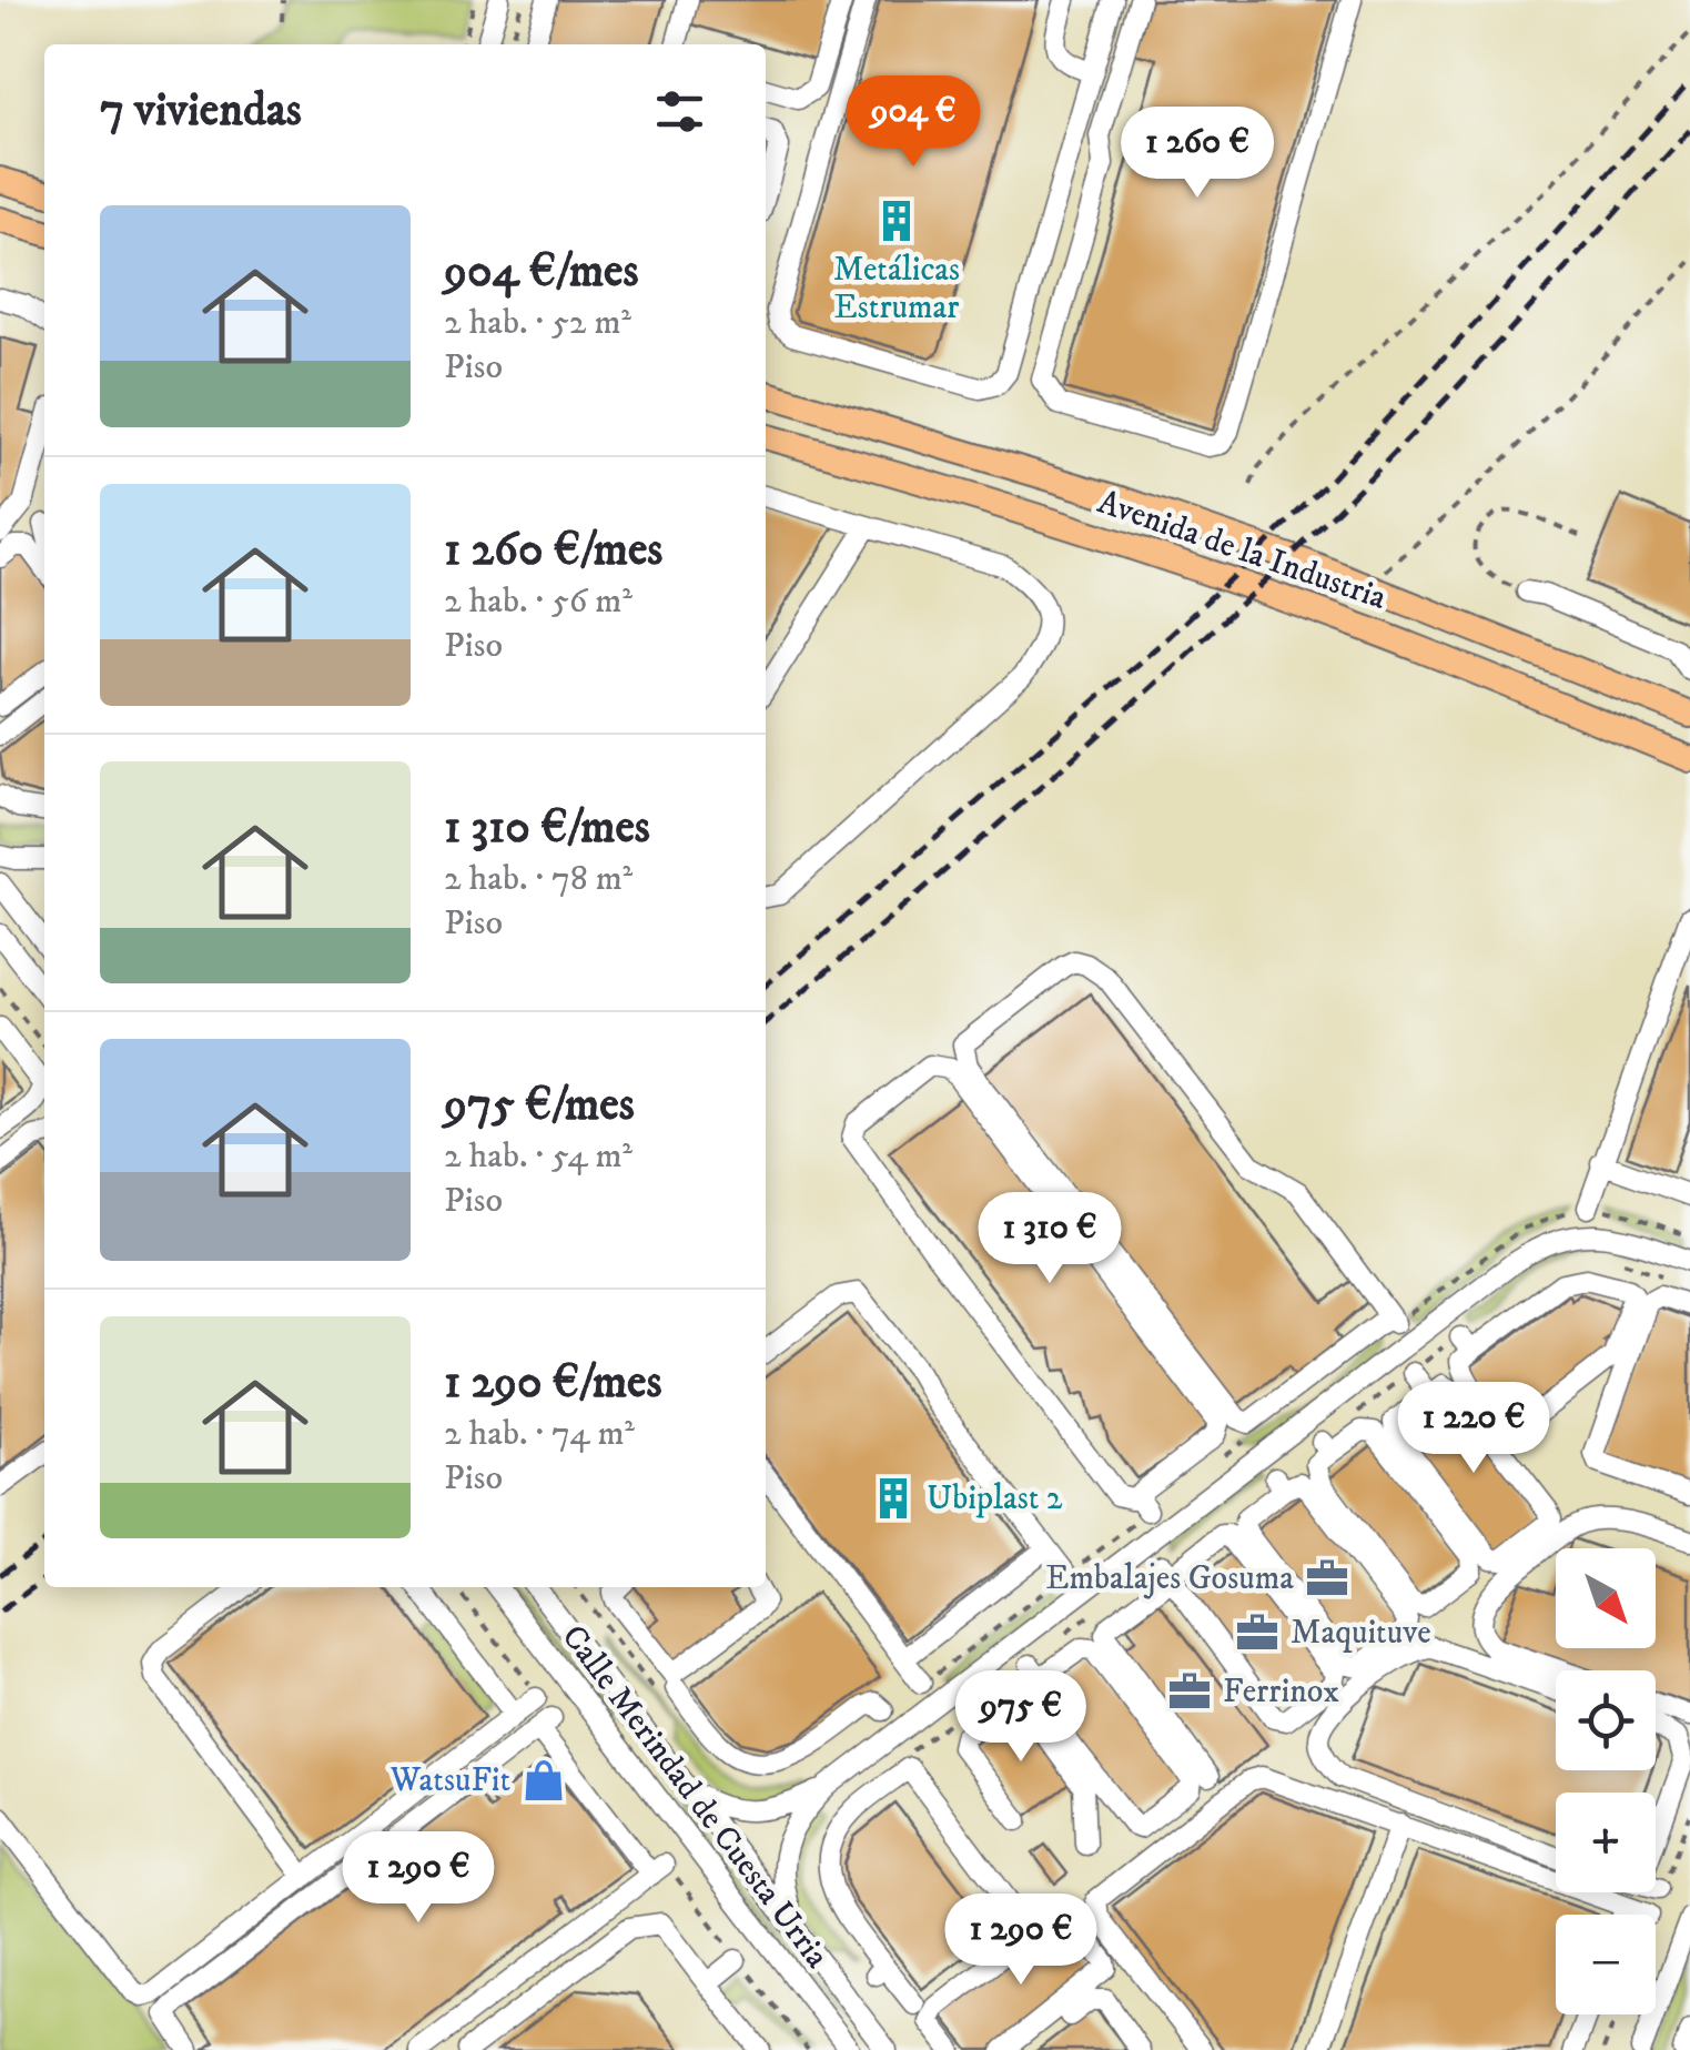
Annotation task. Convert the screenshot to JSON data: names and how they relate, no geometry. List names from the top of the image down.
{
  "streets": {
    "main road": ["Avenida de la Industria"],
    "street": ["Calle Merindad de Cuesta Urria"]
  },
  "places": {
    "building": ["Metálicas Estrumar", "Ubiplast 2"],
    "office": ["Embalajes Gosuma", "Maquituve", "Ferrinox"],
    "shop": ["WatsuFit"]
  },
  "north": "bottom right",
  "page": {
    "heading": "7 viviendas",
    "price": [
      "904 €",
      "1 260 €",
      "1 310 €",
      "1 220 €",
      "975 €",
      "1 290 €",
      "1 290 €"
    ],
    "list": [
      {
        "name": "904 €/mes",
        "note": "2 hab. · 52 m² · Piso"
      },
      {
        "name": "1 260 €/mes",
        "note": "2 hab. · 56 m² · Piso"
      },
      {
        "name": "1 310 €/mes",
        "note": "2 hab. · 78 m² · Piso"
      },
      {
        "name": "975 €/mes",
        "note": "2 hab. · 54 m² · Piso"
      },
      {
        "name": "1 290 €/mes",
        "note": "2 hab. · 74 m² · Piso"
      }
    ],
    "map_buttons": ["+", "−"]
  }
}
